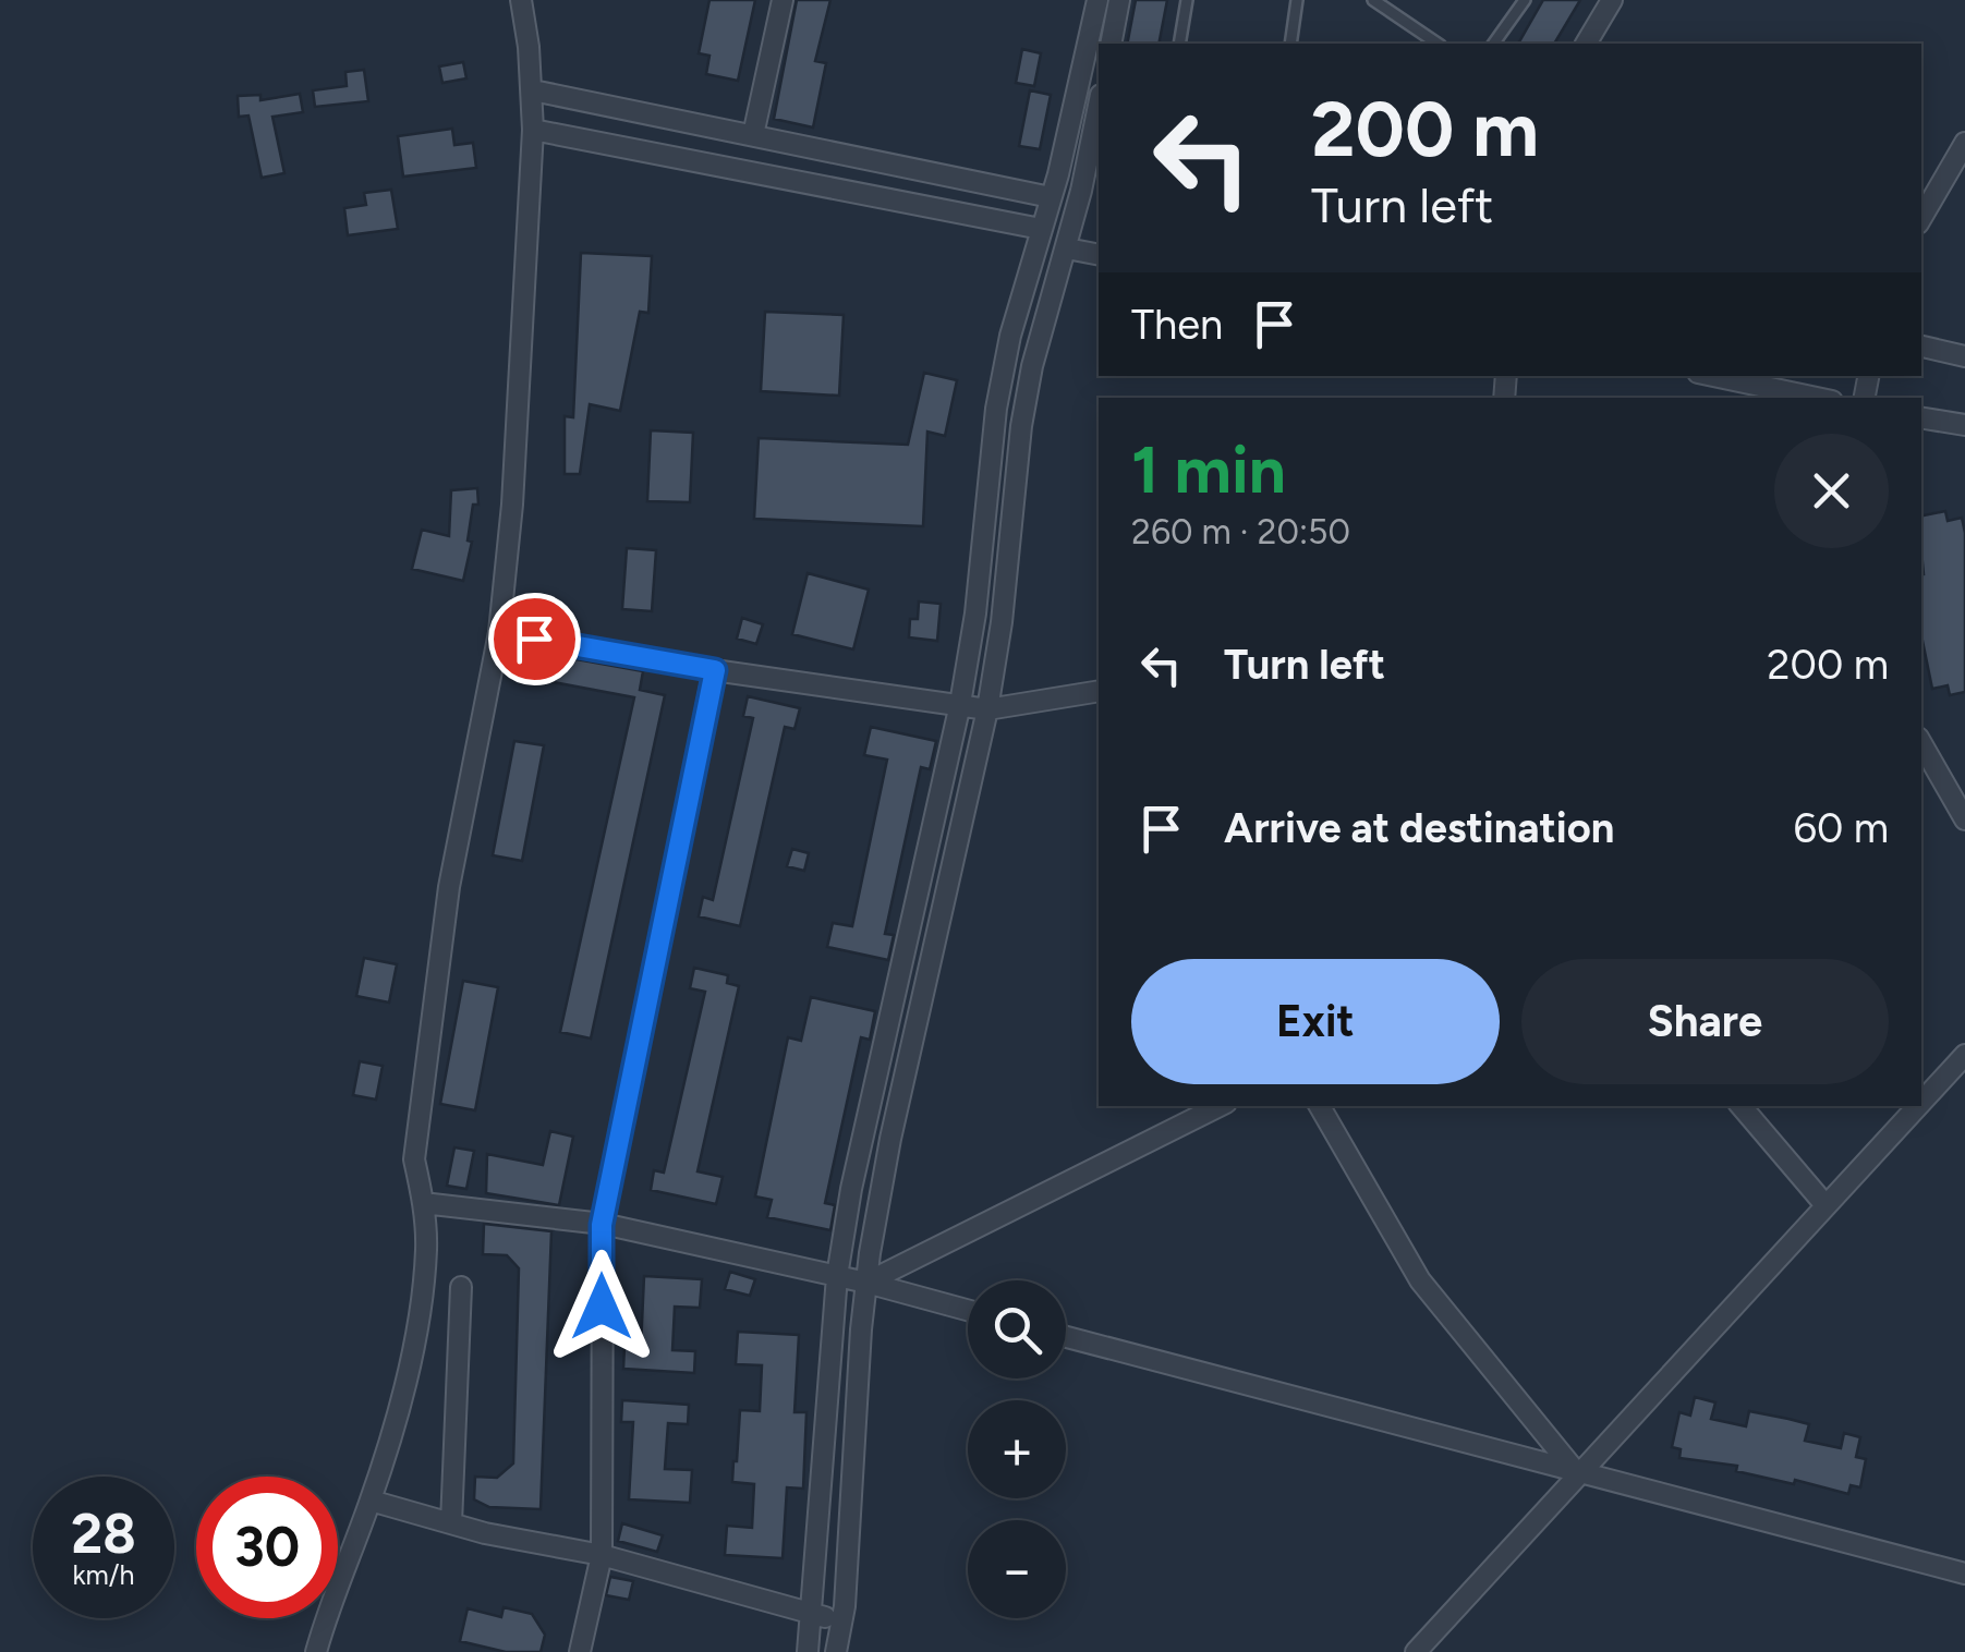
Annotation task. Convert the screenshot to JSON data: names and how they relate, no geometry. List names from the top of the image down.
{
  "page": {
    "turn": ["200 m", "Turn left"],
    "then": "Then",
    "heading": ["1 min", "260 m · 20:50"],
    "list": [
      {
        "name": "Turn left",
        "value": "200 m"
      },
      {
        "name": "Arrive at destination",
        "value": "60 m"
      }
    ],
    "buttons": ["Exit", "Share"],
    "map_buttons": ["+", "−"],
    "speed": "28 km/h",
    "limit": "30"
  }
}
